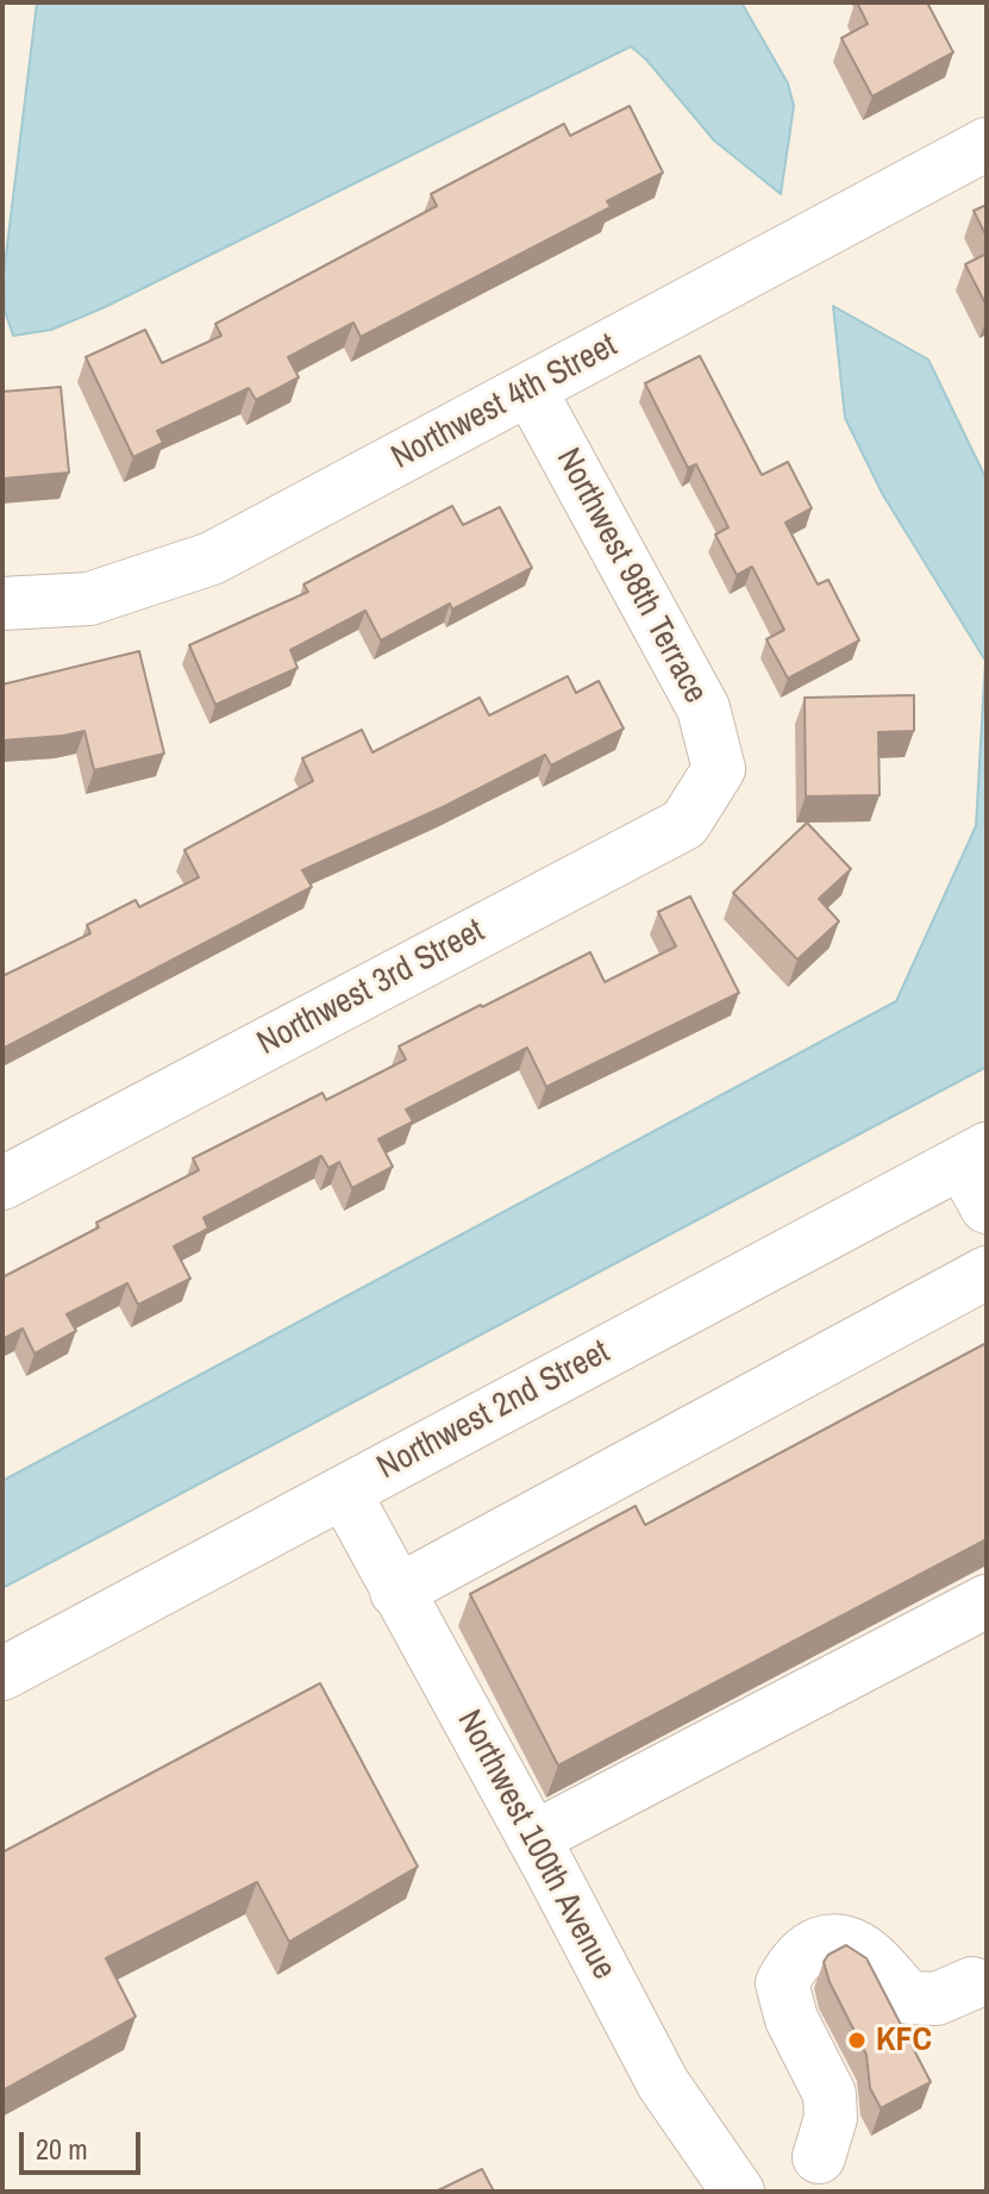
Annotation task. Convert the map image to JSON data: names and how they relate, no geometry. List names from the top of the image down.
{
  "streets": {
    "street": [
      "Northwest 4th Street",
      "Northwest 98th Terrace",
      "Northwest 3rd Street",
      "Northwest 2nd Street",
      "Northwest 100th Avenue"
    ]
  },
  "crossings": [
    ["Northwest 4th Street", "Northwest 98th Terrace"],
    ["Northwest 98th Terrace", "Northwest 3rd Street"],
    ["Northwest 2nd Street", "Northwest 100th Avenue"]
  ],
  "places": ["KFC"],
  "scale_bar": "20 m"
}
